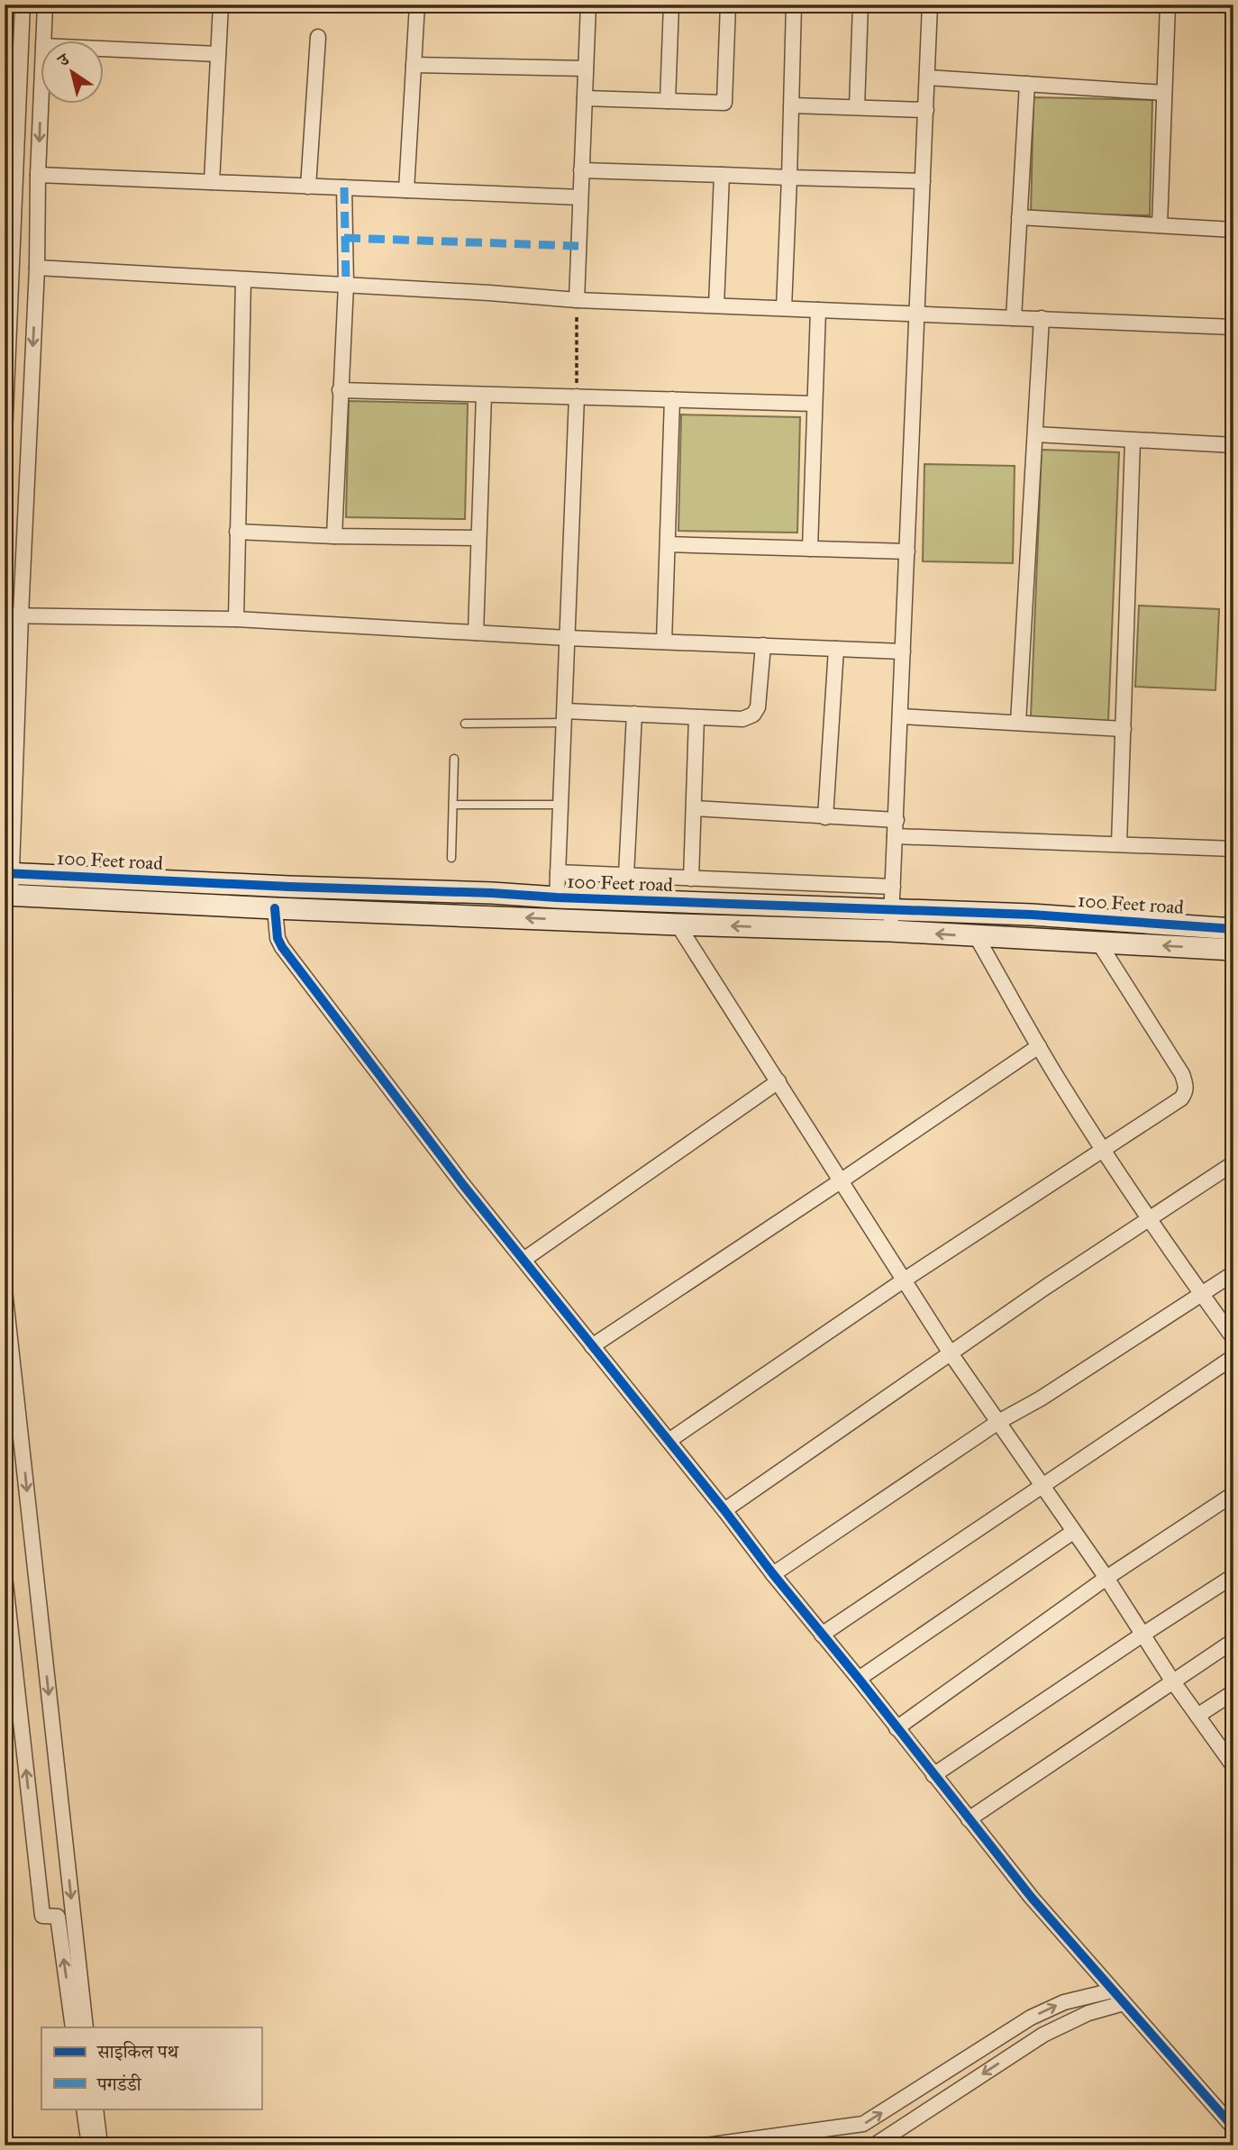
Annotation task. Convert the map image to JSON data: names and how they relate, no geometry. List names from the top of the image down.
{
  "streets": {
    "street": ["100 Feet road"]
  },
  "legend": ["साइकिल पथ", "पगडंडी"],
  "north": "top left"
}
